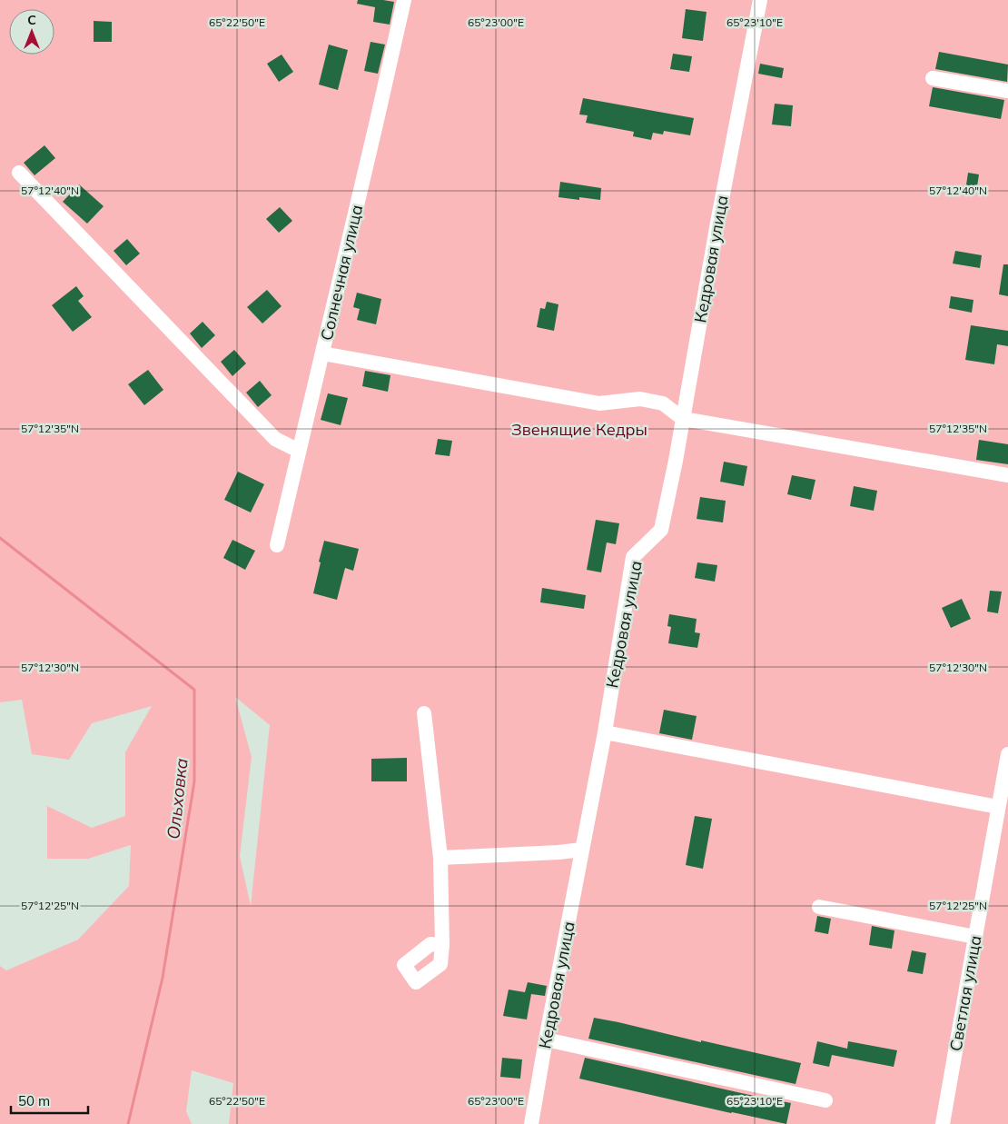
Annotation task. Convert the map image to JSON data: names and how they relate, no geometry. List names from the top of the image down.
{
  "streets": {
    "street": ["Кедровая улица", "Солнечная улица", "Светлая улица"]
  },
  "water": ["Ольховка"],
  "parks": ["Звенящие Кедры"],
  "scale_bar": "50 m",
  "north": "top",
  "coordinates": [
    "65°22'50\"E",
    "65°23'00\"E",
    "65°23'10\"E",
    "57°12'40\"N",
    "57°12'35\"N",
    "57°12'30\"N",
    "57°12'25\"N"
  ]
}
